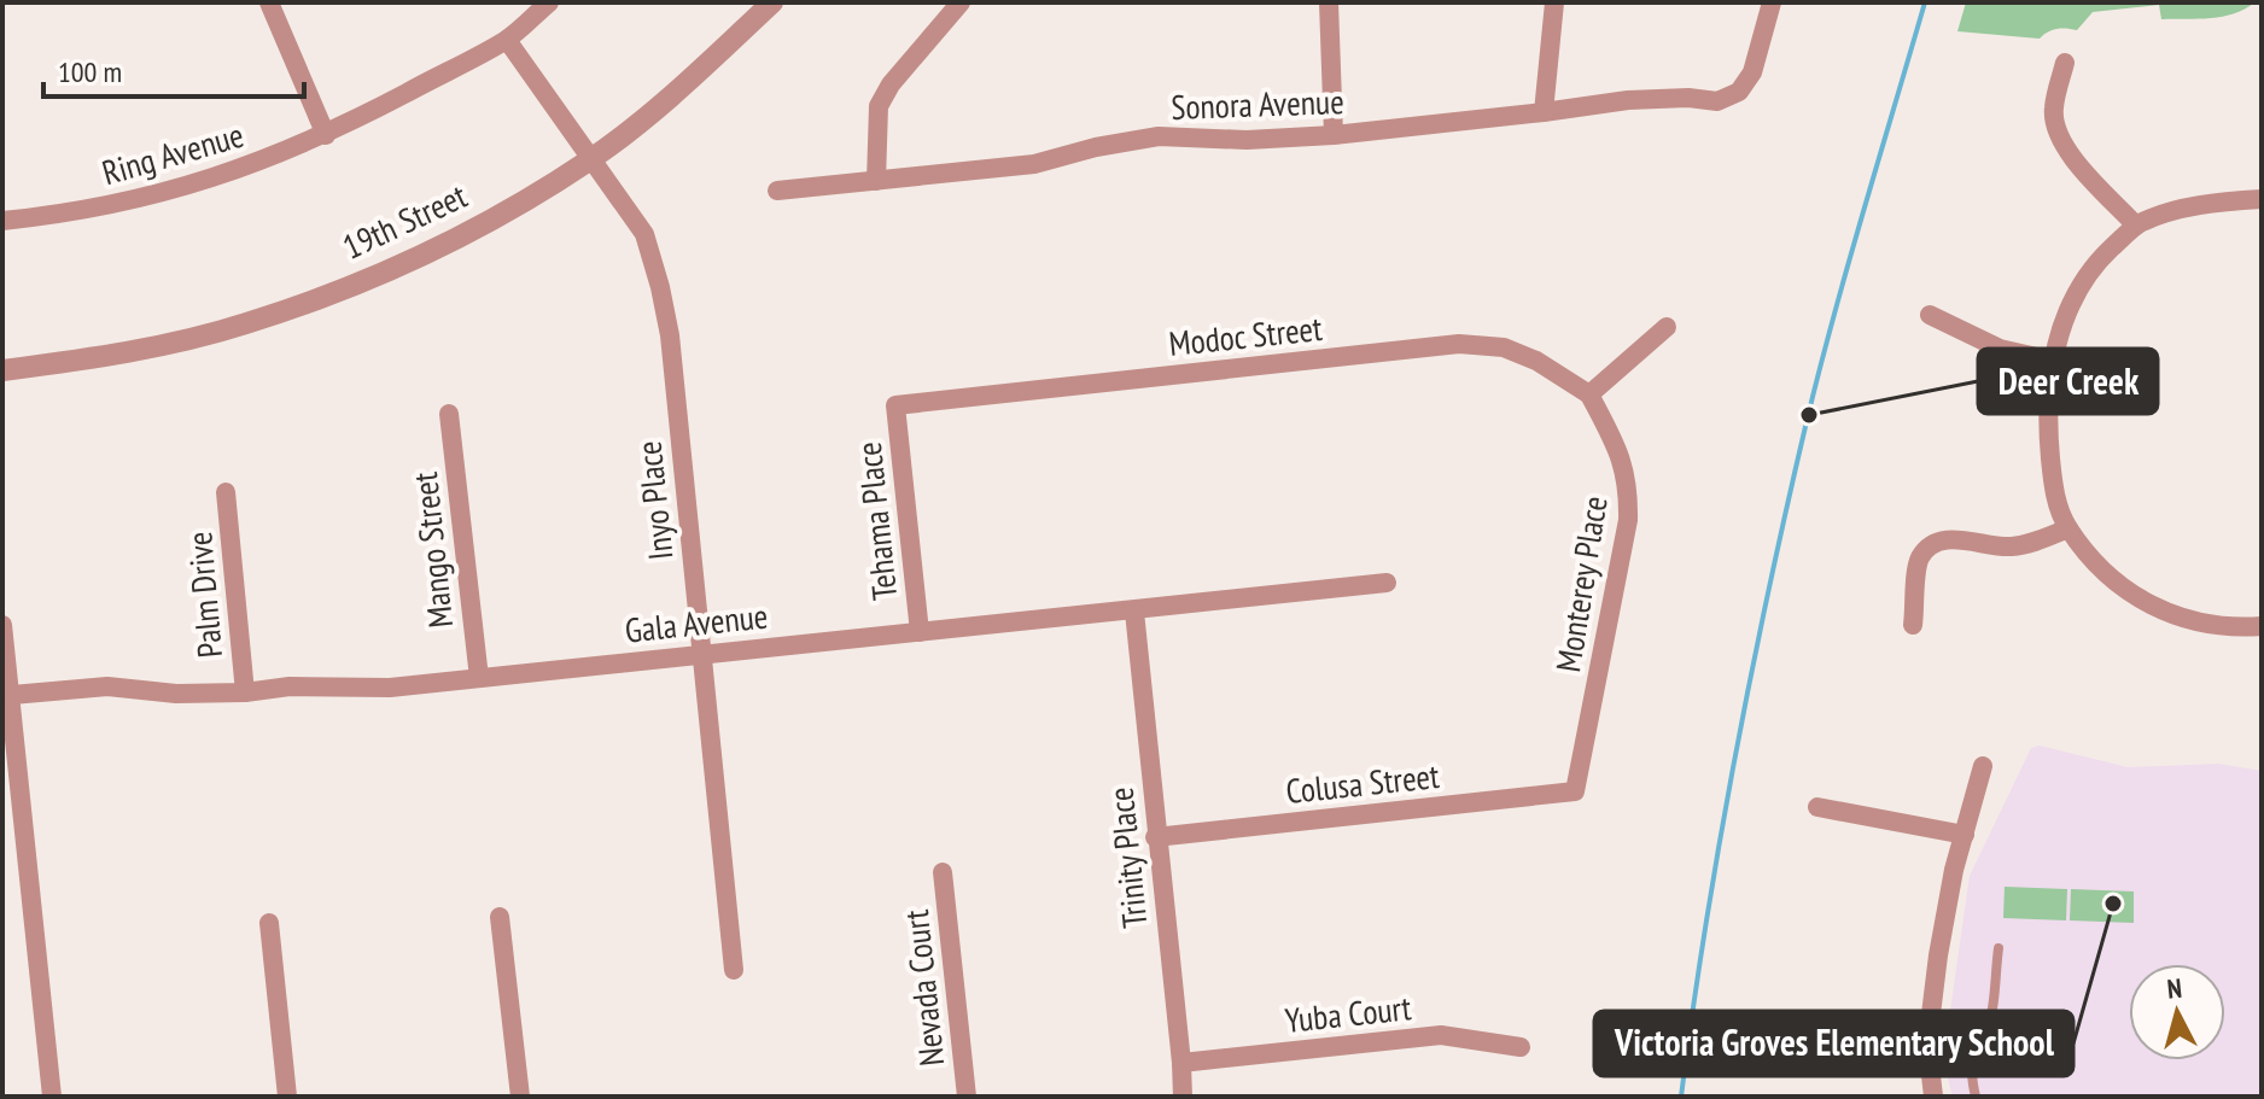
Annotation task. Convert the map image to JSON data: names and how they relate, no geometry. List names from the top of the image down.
{
  "streets": {
    "street": [
      "Sonora Avenue",
      "Ring Avenue",
      "19th Street",
      "Modoc Street",
      "Inyo Place",
      "Tehama Place",
      "Mango Street",
      "Monterey Place",
      "Palm Drive",
      "Gala Avenue",
      "Colusa Street",
      "Trinity Place",
      "Nevada Court",
      "Yuba Court"
    ]
  },
  "crossings": [
    ["19th Street", "Inyo Place"],
    ["Modoc Street", "Tehama Place"],
    ["Modoc Street", "Monterey Place"],
    ["Inyo Place", "Gala Avenue"],
    ["Tehama Place", "Gala Avenue"],
    ["Mango Street", "Gala Avenue"],
    ["Monterey Place", "Colusa Street"],
    ["Palm Drive", "Gala Avenue"],
    ["Gala Avenue", "Trinity Place"],
    ["Colusa Street", "Trinity Place"],
    ["Trinity Place", "Yuba Court"]
  ],
  "places": ["Deer Creek", "Victoria Groves Elementary School"],
  "scale_bar": "100 m",
  "north": "top"
}
